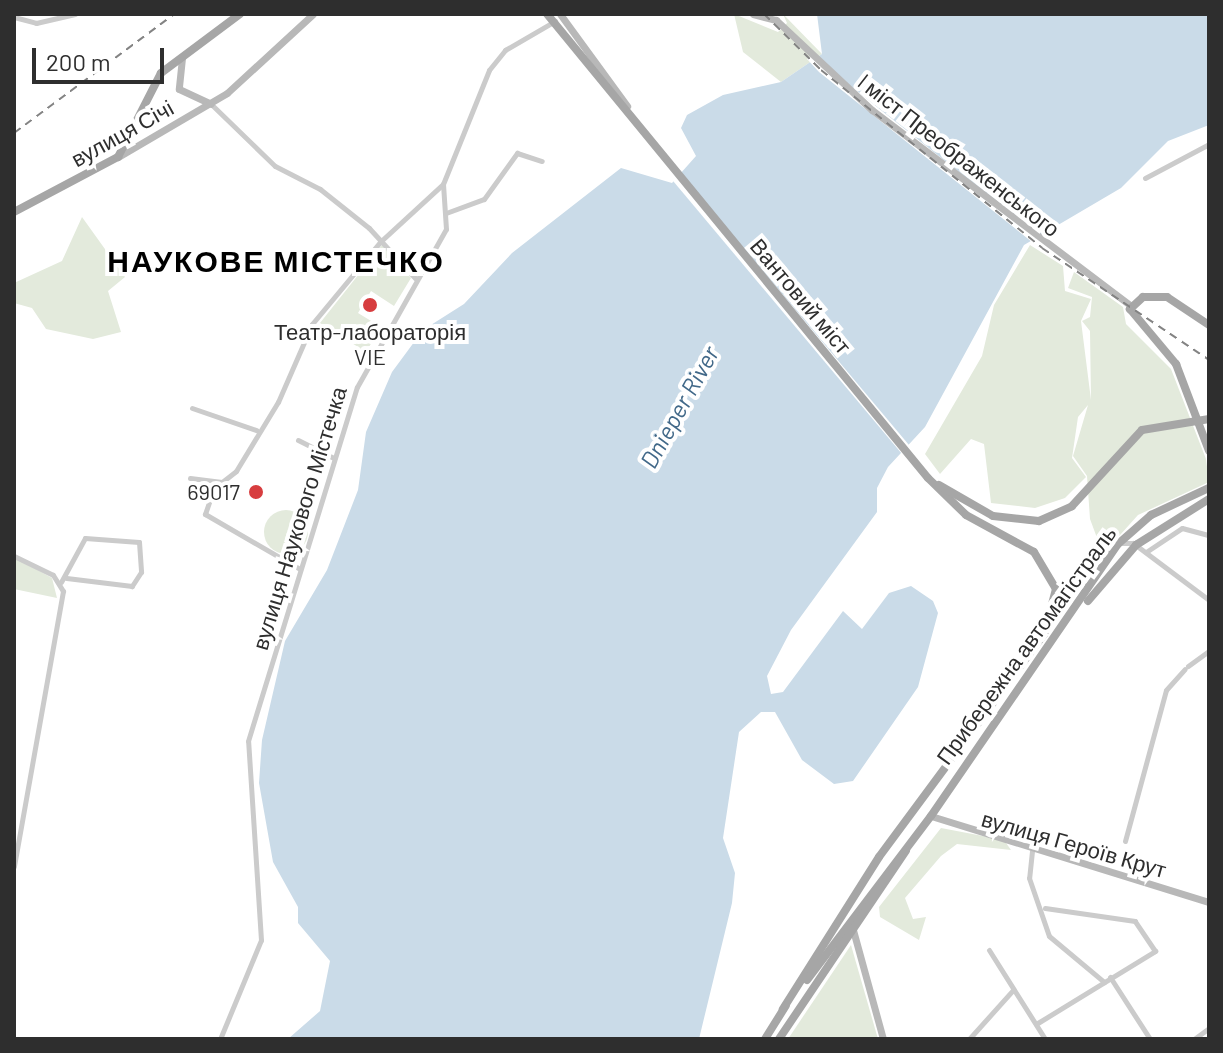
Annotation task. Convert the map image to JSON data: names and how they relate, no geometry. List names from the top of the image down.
{
  "streets": {
    "main road": [
      "вулиця Січі",
      "I міст Преображенського",
      "Вантовий міст",
      "Прибережна автомагістраль",
      "вулиця Героїв Крут"
    ],
    "street": ["вулиця Наукового Містечка"]
  },
  "crossings": [
    ["Прибережна автомагістраль", "вулиця Героїв Крут"]
  ],
  "districts": ["НАУКОВЕ МІСТЕЧКО"],
  "water": ["Dnieper River"],
  "places": ["Театр-лабораторія VIE", "69017"],
  "scale_bar": "200 m"
}
